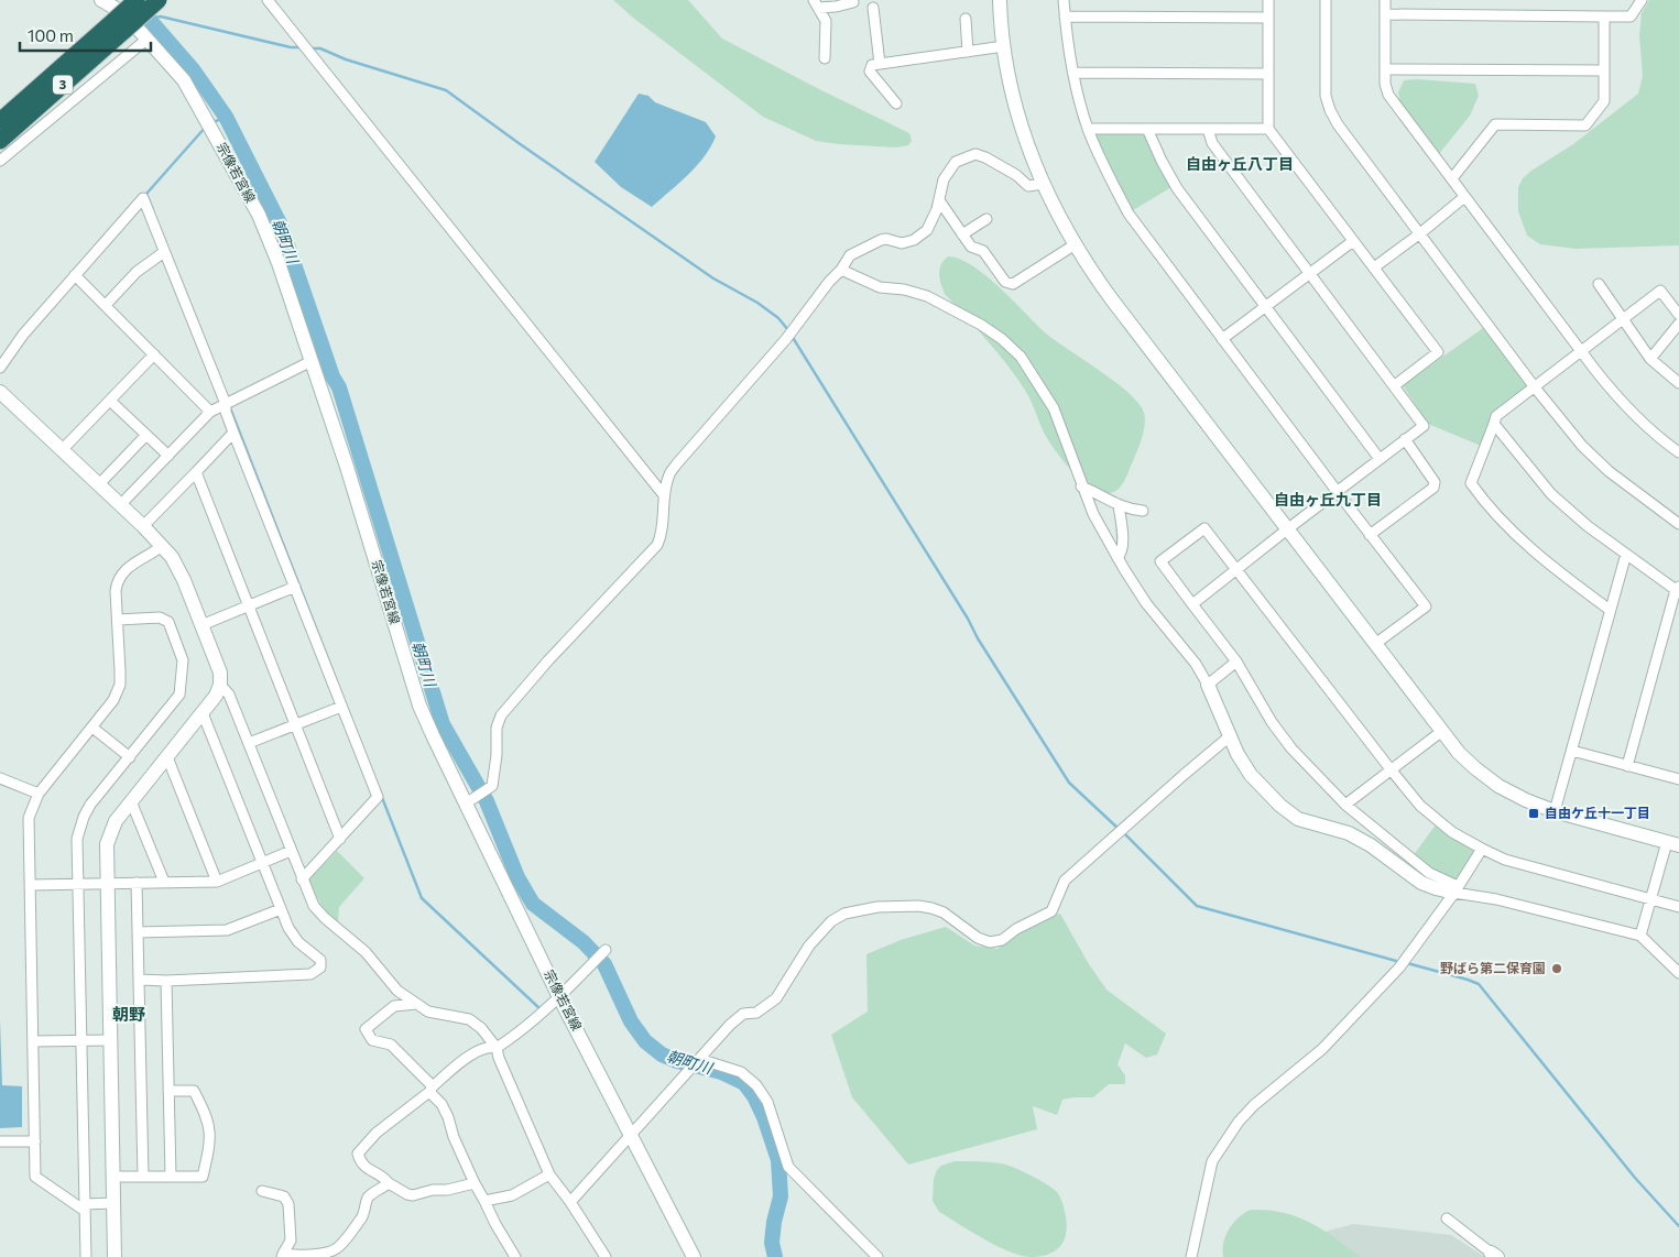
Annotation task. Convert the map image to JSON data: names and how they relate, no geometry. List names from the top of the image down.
{
  "streets": {
    "highway": ["3"],
    "street": ["宗像若宮線"]
  },
  "districts": ["自由ヶ丘八丁目", "自由ヶ丘九丁目", "朝野"],
  "water": ["朝町川"],
  "places": {
    "transit": ["自由ケ丘十一丁目"],
    "other": ["野ばら第二保育園"]
  },
  "scale_bar": "100 m"
}
